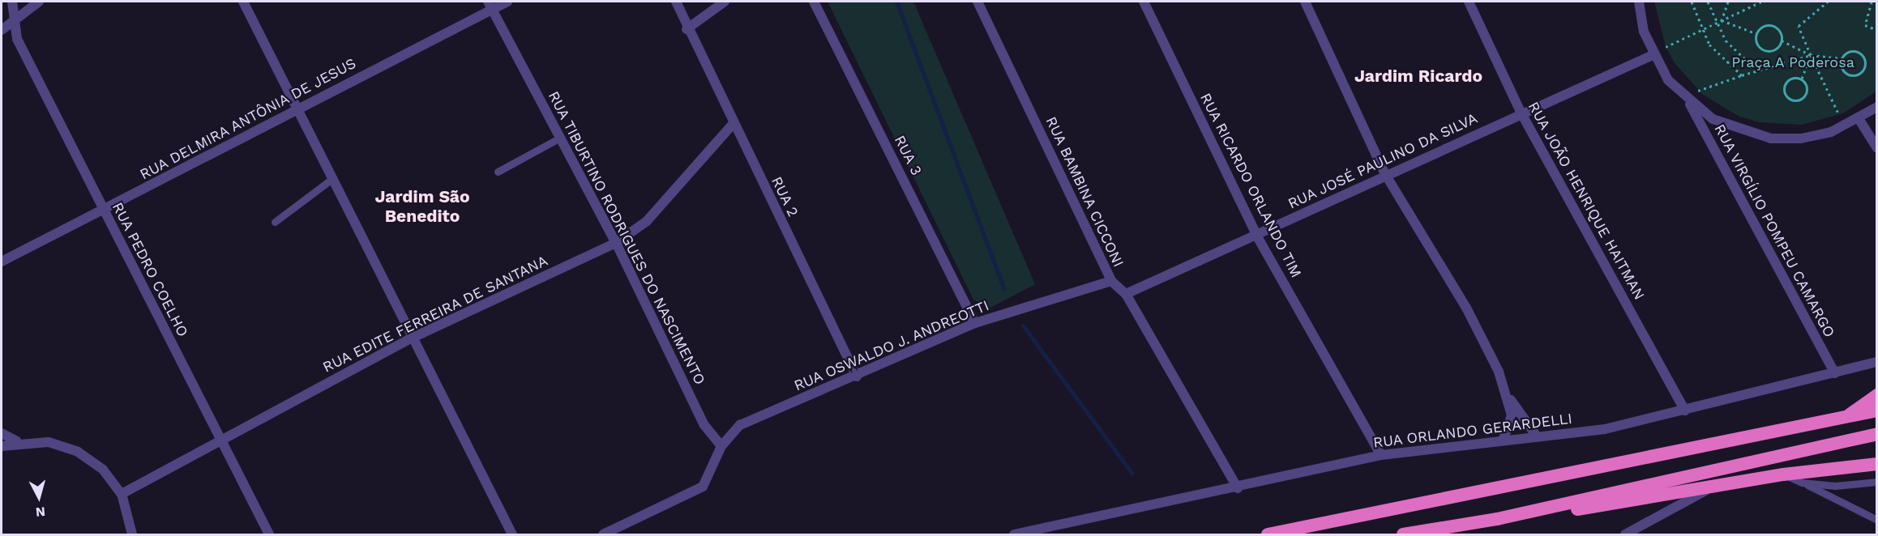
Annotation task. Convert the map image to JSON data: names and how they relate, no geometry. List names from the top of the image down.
{
  "streets": {
    "street": [
      "RUA DELMIRA ANTÔNIA DE JESUS",
      "RUA 3",
      "RUA JOSÉ PAULINO DA SILVA",
      "RUA RICARDO ORLANDO TIM",
      "RUA BAMBINA CICCONI",
      "RUA 2",
      "RUA JOÃO HENRIQUE HAITMAN",
      "RUA VIRGÍLIO POMPEU CAMARGO",
      "RUA TIBURTINO RODRIGUES DO NASCIMENTO",
      "RUA PEDRO COELHO",
      "RUA EDITE FERREIRA DE SANTANA",
      "RUA OSWALDO J. ANDREOTTI",
      "RUA ORLANDO GERARDELLI"
    ]
  },
  "crossings": [
    ["RUA DELMIRA ANTÔNIA DE JESUS", "RUA TIBURTINO RODRIGUES DO NASCIMENTO"],
    ["RUA DELMIRA ANTÔNIA DE JESUS", "RUA PEDRO COELHO"],
    ["RUA 3", "RUA OSWALDO J. ANDREOTTI"],
    ["RUA JOSÉ PAULINO DA SILVA", "RUA RICARDO ORLANDO TIM"],
    ["RUA JOSÉ PAULINO DA SILVA", "RUA BAMBINA CICCONI"],
    ["RUA JOSÉ PAULINO DA SILVA", "RUA JOÃO HENRIQUE HAITMAN"],
    ["RUA RICARDO ORLANDO TIM", "RUA ORLANDO GERARDELLI"],
    ["RUA BAMBINA CICCONI", "RUA OSWALDO J. ANDREOTTI"],
    ["RUA BAMBINA CICCONI", "RUA ORLANDO GERARDELLI"],
    ["RUA 2", "RUA EDITE FERREIRA DE SANTANA"],
    ["RUA 2", "RUA OSWALDO J. ANDREOTTI"],
    ["RUA JOÃO HENRIQUE HAITMAN", "RUA ORLANDO GERARDELLI"],
    ["RUA VIRGÍLIO POMPEU CAMARGO", "RUA ORLANDO GERARDELLI"],
    ["RUA TIBURTINO RODRIGUES DO NASCIMENTO", "RUA EDITE FERREIRA DE SANTANA"],
    ["RUA TIBURTINO RODRIGUES DO NASCIMENTO", "RUA OSWALDO J. ANDREOTTI"],
    ["RUA PEDRO COELHO", "RUA EDITE FERREIRA DE SANTANA"]
  ],
  "districts": ["Jardim Ricardo", "Jardim São Benedito"],
  "parks": ["Praça A Poderosa"],
  "north": "bottom"
}
